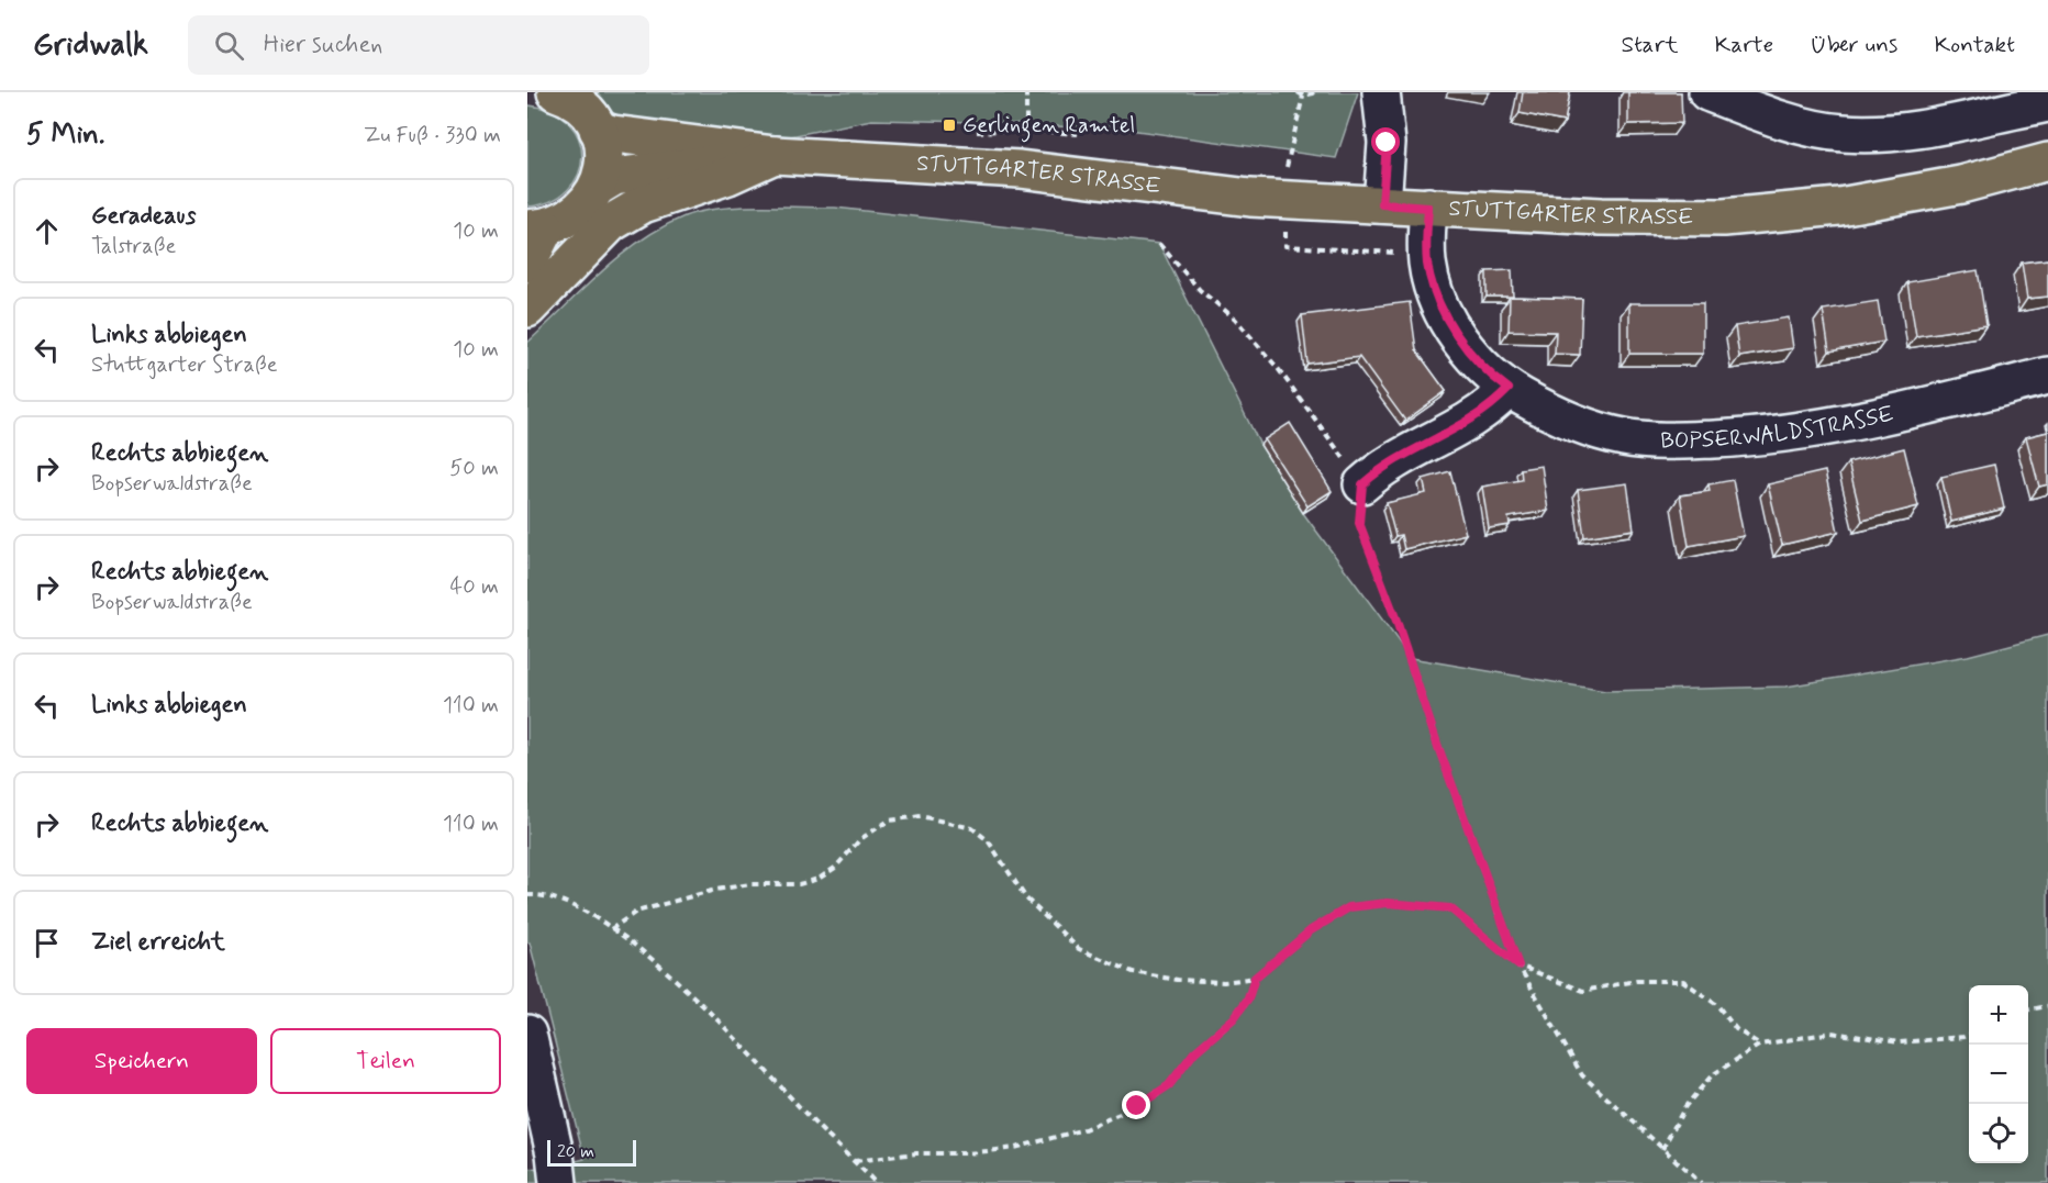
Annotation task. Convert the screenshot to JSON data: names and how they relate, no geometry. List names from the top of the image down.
{
  "streets": {
    "main road": ["STUTTGARTER STRASSE"],
    "street": ["BOPSERWALDSTRASSE"]
  },
  "crossings": [
    ["STUTTGARTER STRASSE", "BOPSERWALDSTRASSE"]
  ],
  "places": {
    "transit": ["Gerlingen Ramtel"]
  },
  "scale_bar": "20 m",
  "page": {
    "header": "Gridwalk",
    "search": "Hier suchen",
    "nav": [
      "Start",
      "Karte",
      "Über uns",
      "Kontakt"
    ],
    "heading": ["5 Min.", "Zu Fuß · 330 m"],
    "list": [
      ["Geradeaus", "Talstraße", "10 m"],
      ["Links abbiegen", "Stuttgarter Straße", "10 m"],
      ["Rechts abbiegen", "Bopserwaldstraße", "50 m"],
      ["Rechts abbiegen", "Bopserwaldstraße", "40 m"],
      ["Links abbiegen", "110 m"],
      ["Rechts abbiegen", "110 m"],
      "Ziel erreicht"
    ],
    "map_buttons": ["+", "−"],
    "buttons": ["Speichern", "Teilen"],
    "scale": "20 m"
  }
}
